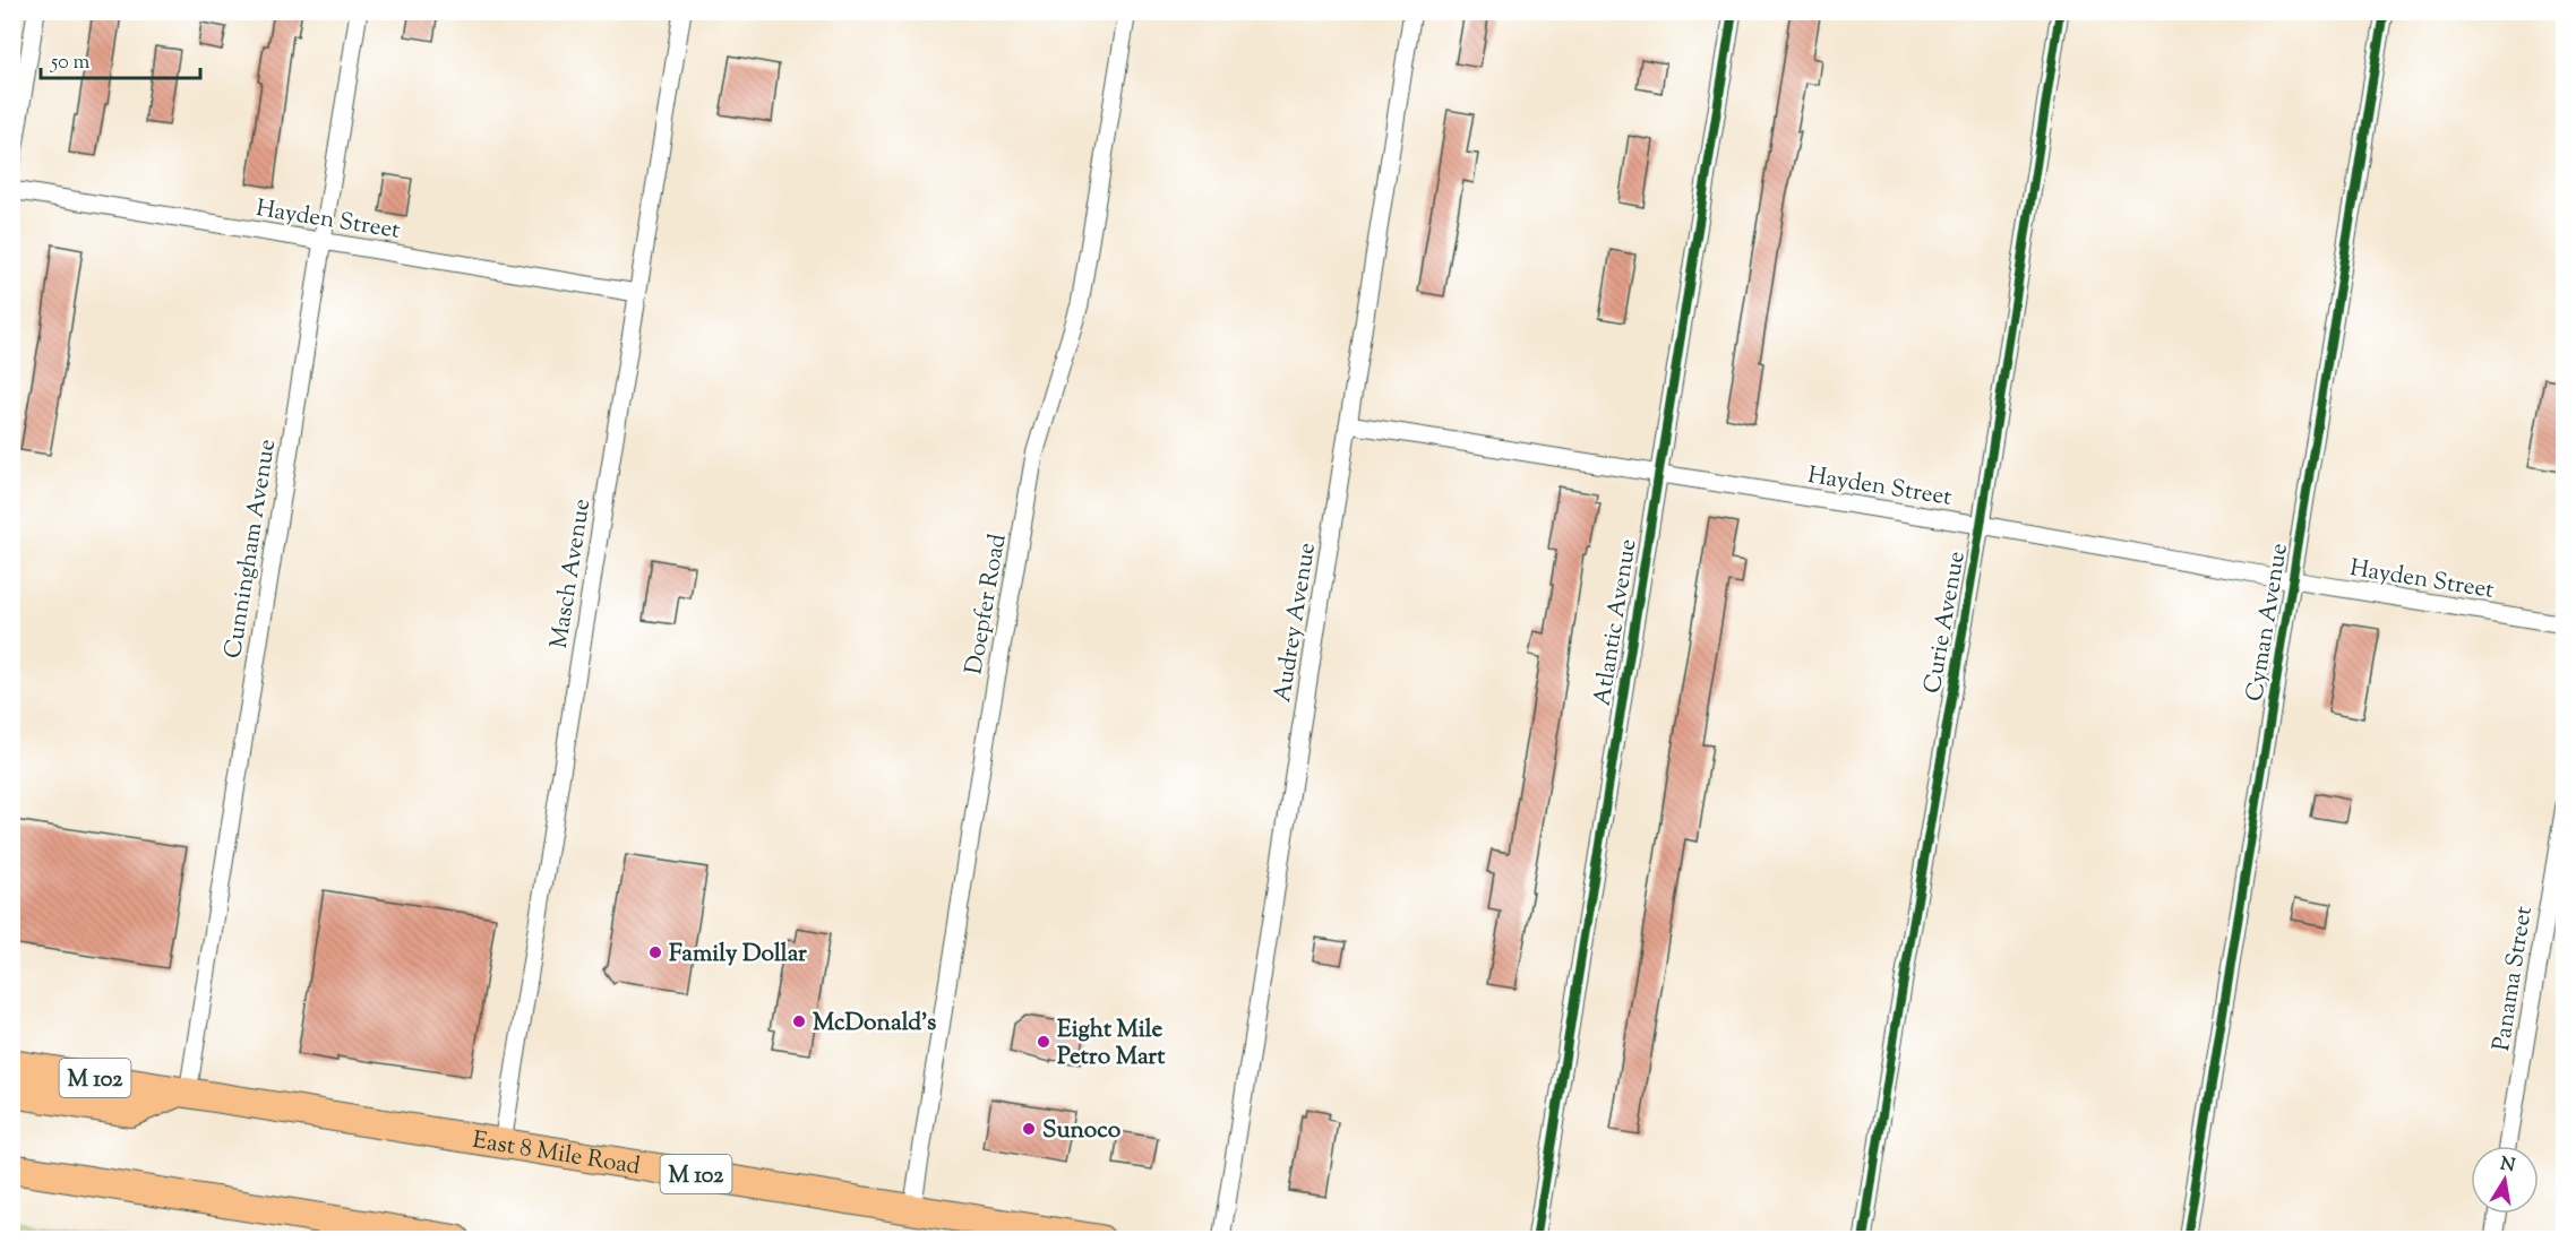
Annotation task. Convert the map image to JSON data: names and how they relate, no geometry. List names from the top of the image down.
{
  "streets": {
    "highway": ["M 102", "East 8 Mile Road"],
    "street": [
      "Hayden Street",
      "Cunningham Avenue",
      "Masch Avenue",
      "Doepfer Road",
      "Audrey Avenue",
      "Atlantic Avenue",
      "Curie Avenue",
      "Cyman Avenue",
      "Panama Street"
    ]
  },
  "crossings": [
    ["Hayden Street", "Cunningham Avenue"],
    ["Hayden Street", "Masch Avenue"],
    ["Hayden Street", "Audrey Avenue"],
    ["Hayden Street", "Atlantic Avenue"],
    ["Hayden Street", "Curie Avenue"],
    ["Hayden Street", "Cyman Avenue"],
    ["Cunningham Avenue", "East 8 Mile Road"],
    ["Masch Avenue", "East 8 Mile Road"],
    ["Doepfer Road", "East 8 Mile Road"]
  ],
  "places": [
    "Family Dollar",
    "McDonald's",
    "Eight Mile Petro Mart",
    "Sunoco"
  ],
  "scale_bar": "50 m",
  "north": "top"
}
